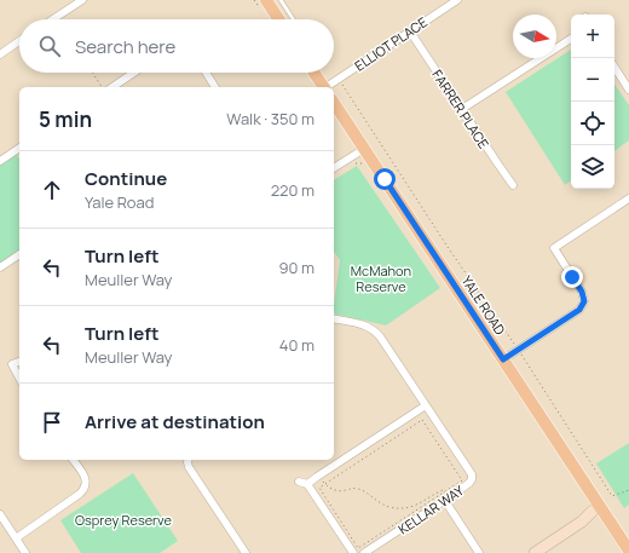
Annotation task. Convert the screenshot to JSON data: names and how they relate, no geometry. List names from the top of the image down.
{
  "streets": {
    "main road": ["YALE ROAD"],
    "street": ["ELLIOT PLACE", "FARRER PLACE", "KELLAR WAY"]
  },
  "crossings": [
    ["ELLIOT PLACE", "FARRER PLACE"]
  ],
  "parks": ["McMahon Reserve", "Osprey Reserve"],
  "north": "right",
  "page": {
    "map_buttons": ["+", "−"],
    "search": "Search here",
    "heading": ["5 min", "Walk · 350 m"],
    "list": [
      ["Continue", "Yale Road", "220 m"],
      ["Turn left", "Meuller Way", "90 m"],
      ["Turn left", "Meuller Way", "40 m"],
      "Arrive at destination"
    ]
  }
}
